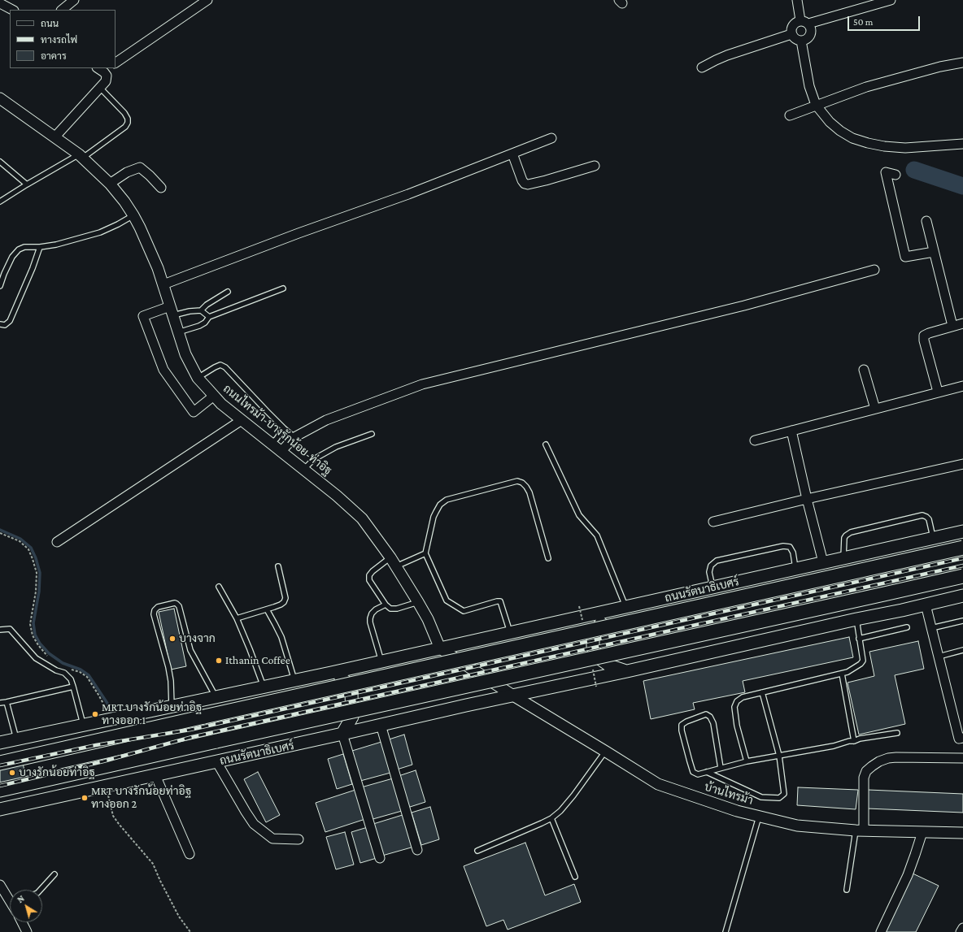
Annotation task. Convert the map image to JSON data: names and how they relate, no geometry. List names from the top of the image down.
{
  "streets": {
    "main road": ["ถนนรัตนาธิเบศร์"],
    "street": ["ถนนไทรม้า-บางรักน้อย-ท่าอิฐ", "บ้านไทรม้า"]
  },
  "crossings": [
    ["ถนนไทรม้า-บางรักน้อย-ท่าอิฐ", "ถนนรัตนาธิเบศร์"],
    ["ถนนรัตนาธิเบศร์", "บ้านไทรม้า"]
  ],
  "places": [
    "บางจาก",
    "Ithanin Coffee",
    "MRT บางรักน้อยท่าอิฐ ทางออก 1",
    "บางรักน้อยท่าอิฐ",
    "MRT บางรักน้อยท่าอิฐ ทางออก 2"
  ],
  "legend": ["ถนน", "ทางรถไฟ", "อาคาร"],
  "scale_bar": "50 m",
  "north": "top left"
}
